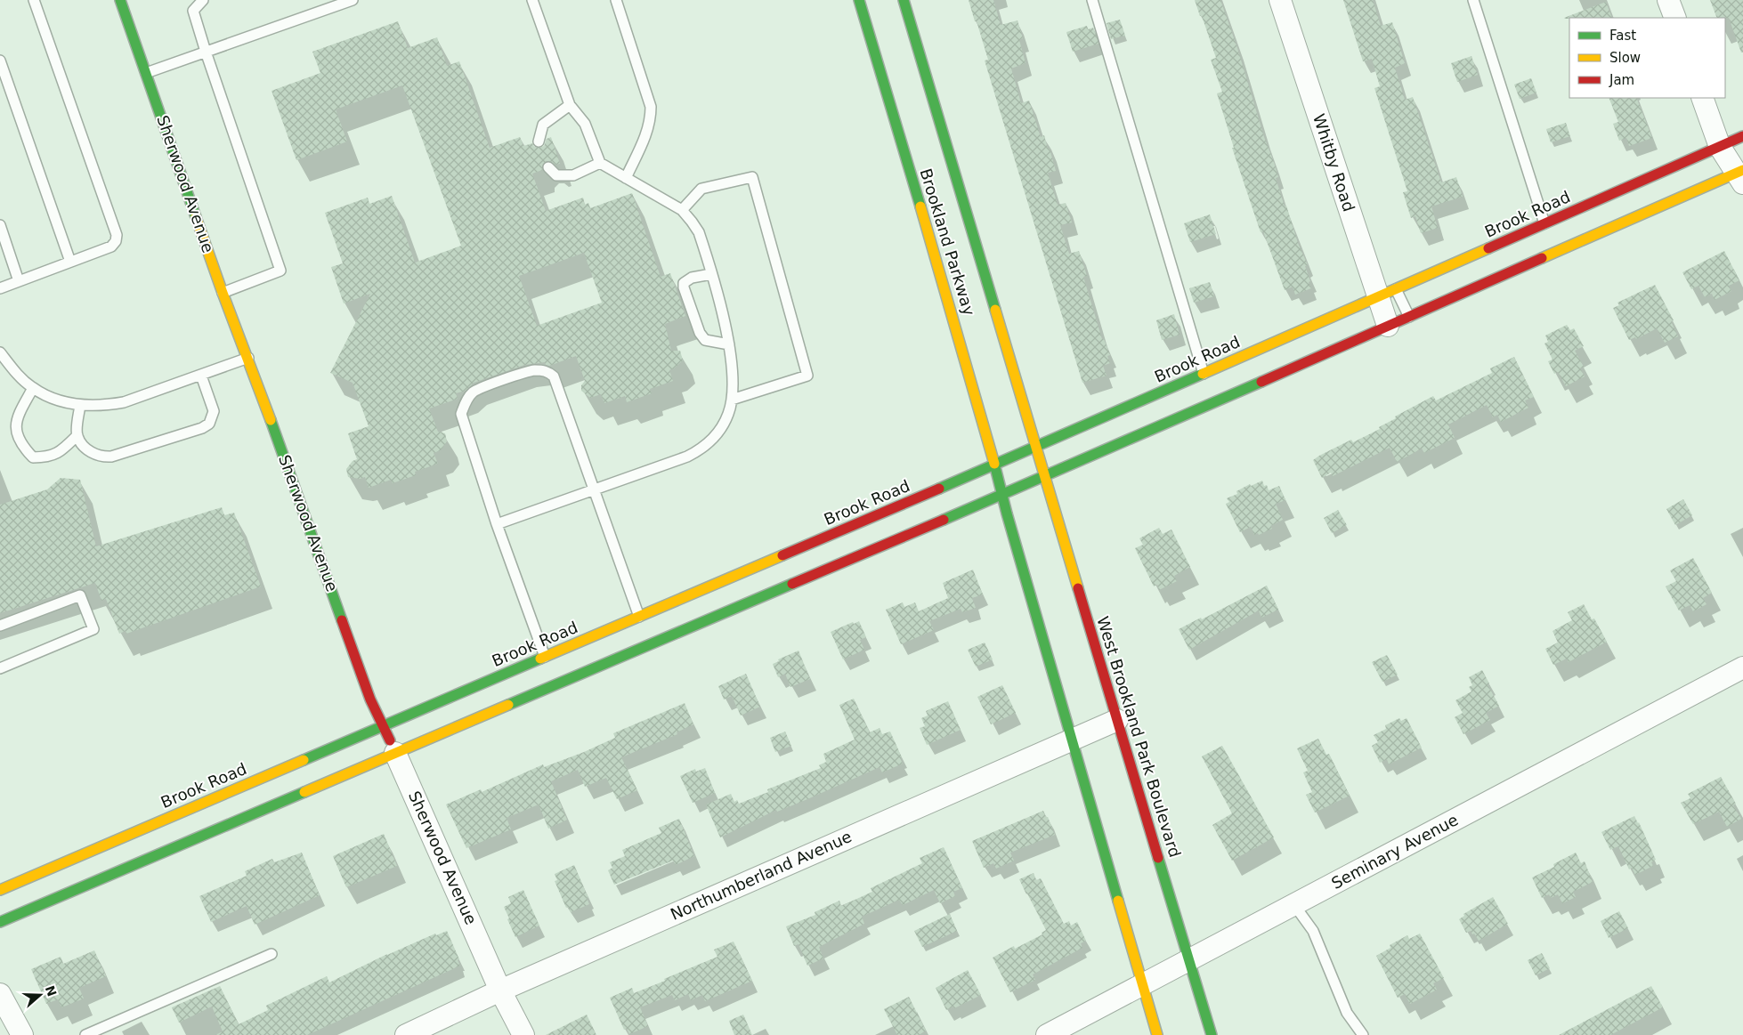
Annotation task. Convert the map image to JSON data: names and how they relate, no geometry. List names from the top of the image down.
{
  "streets": {
    "main road": [
      "Sherwood Avenue",
      "Brook Road",
      "Brookland Parkway",
      "West Brookland Park Boulevard"
    ],
    "street": ["Whitby Road", "Seminary Avenue", "Northumberland Avenue"]
  },
  "crossings": [
    ["Whitby Road", "Brook Road"],
    ["Sherwood Avenue", "Brook Road"],
    ["Sherwood Avenue", "Northumberland Avenue"],
    ["Brook Road", "Brookland Parkway"],
    ["Brook Road", "West Brookland Park Boulevard"],
    ["Brookland Parkway", "West Brookland Park Boulevard"],
    ["West Brookland Park Boulevard", "Seminary Avenue"],
    ["West Brookland Park Boulevard", "Northumberland Avenue"]
  ],
  "legend": ["Fast", "Slow", "Jam"],
  "north": "right"
}
